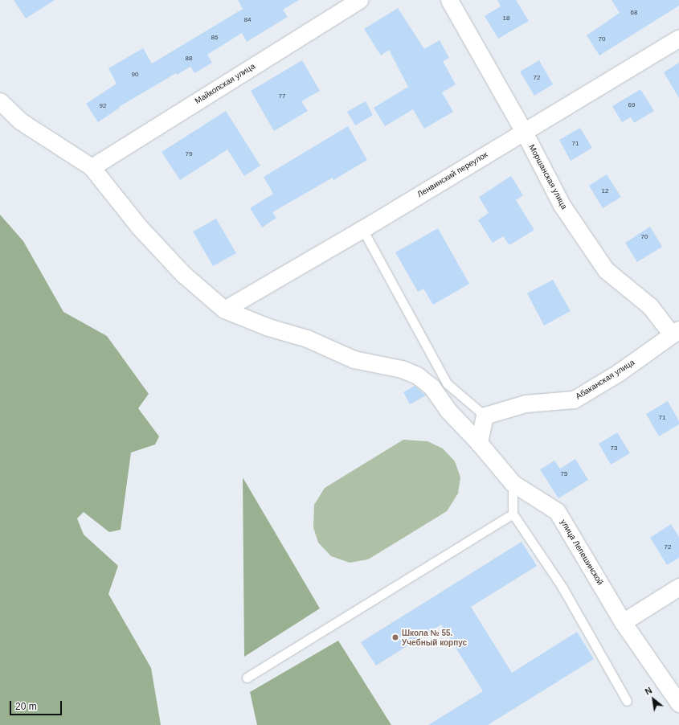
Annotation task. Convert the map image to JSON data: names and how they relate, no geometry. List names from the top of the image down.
{
  "streets": {
    "street": [
      "Майкопская улица",
      "Ленвинский переулок",
      "Моршанская улица",
      "Абаканская улица",
      "улица Лепешинской"
    ]
  },
  "crossings": [
    ["Майкопская улица", "улица Лепешинской"],
    ["Ленвинский переулок", "Моршанская улица"],
    ["Ленвинский переулок", "улица Лепешинской"],
    ["Моршанская улица", "Абаканская улица"]
  ],
  "places": ["Школа № 55. Учебный корпус"],
  "house_numbers": [
    "68",
    "18",
    "84",
    "86",
    "70",
    "88",
    "90",
    "72",
    "77",
    "69",
    "92",
    "71",
    "79",
    "12",
    "70",
    "71",
    "73",
    "75",
    "72"
  ],
  "scale_bar": "20 m",
  "north": "top left"
}
